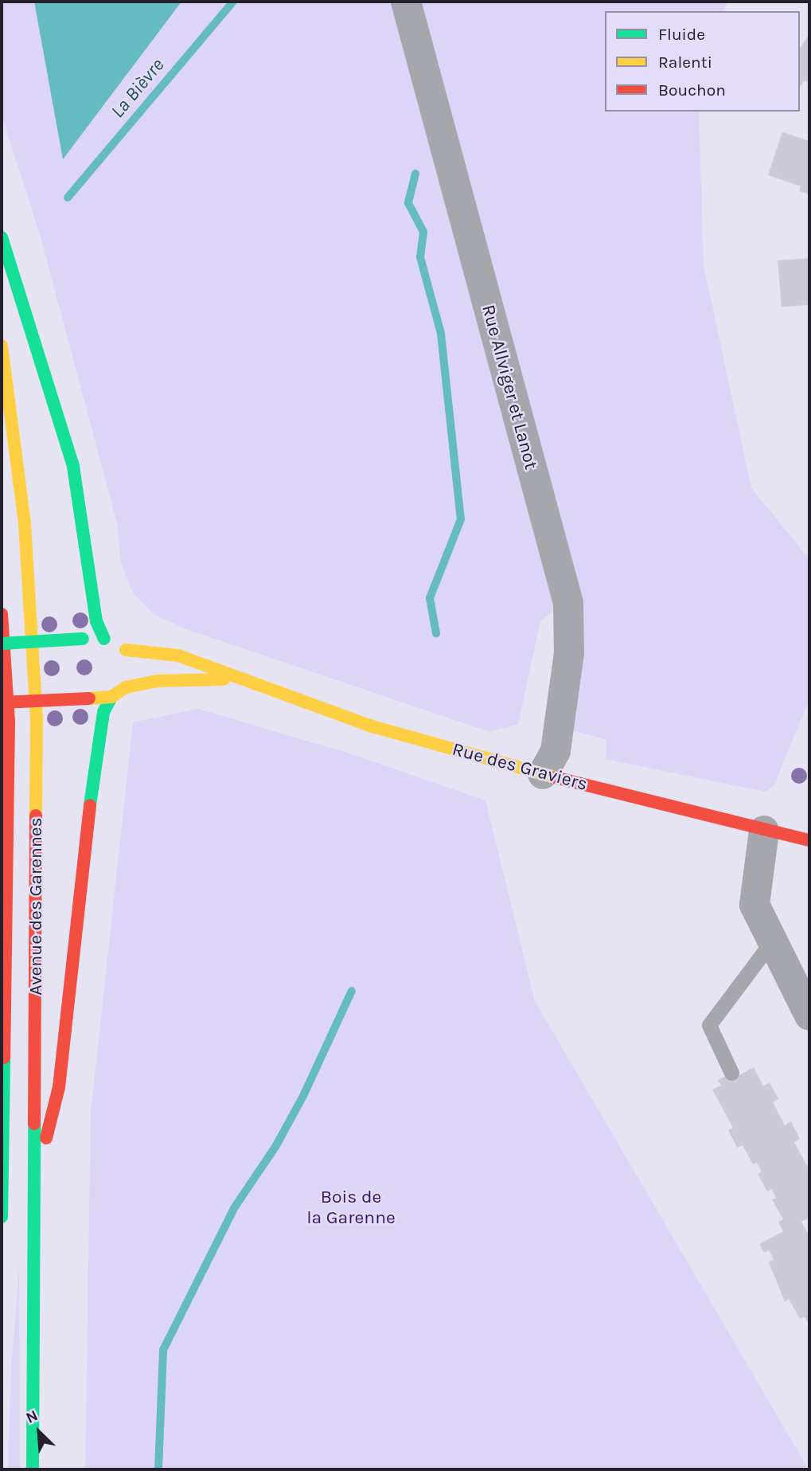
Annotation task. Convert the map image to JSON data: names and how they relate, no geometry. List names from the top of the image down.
{
  "streets": {
    "main road": ["Rue des Graviers", "Avenue des Garennes"],
    "street": ["Rue Allviger et Lanot"]
  },
  "crossings": [
    ["Rue Allviger et Lanot", "Rue des Graviers"]
  ],
  "water": ["La Bièvre"],
  "parks": ["Bois de la Garenne"],
  "legend": ["Fluide", "Ralenti", "Bouchon"],
  "north": "top left"
}
